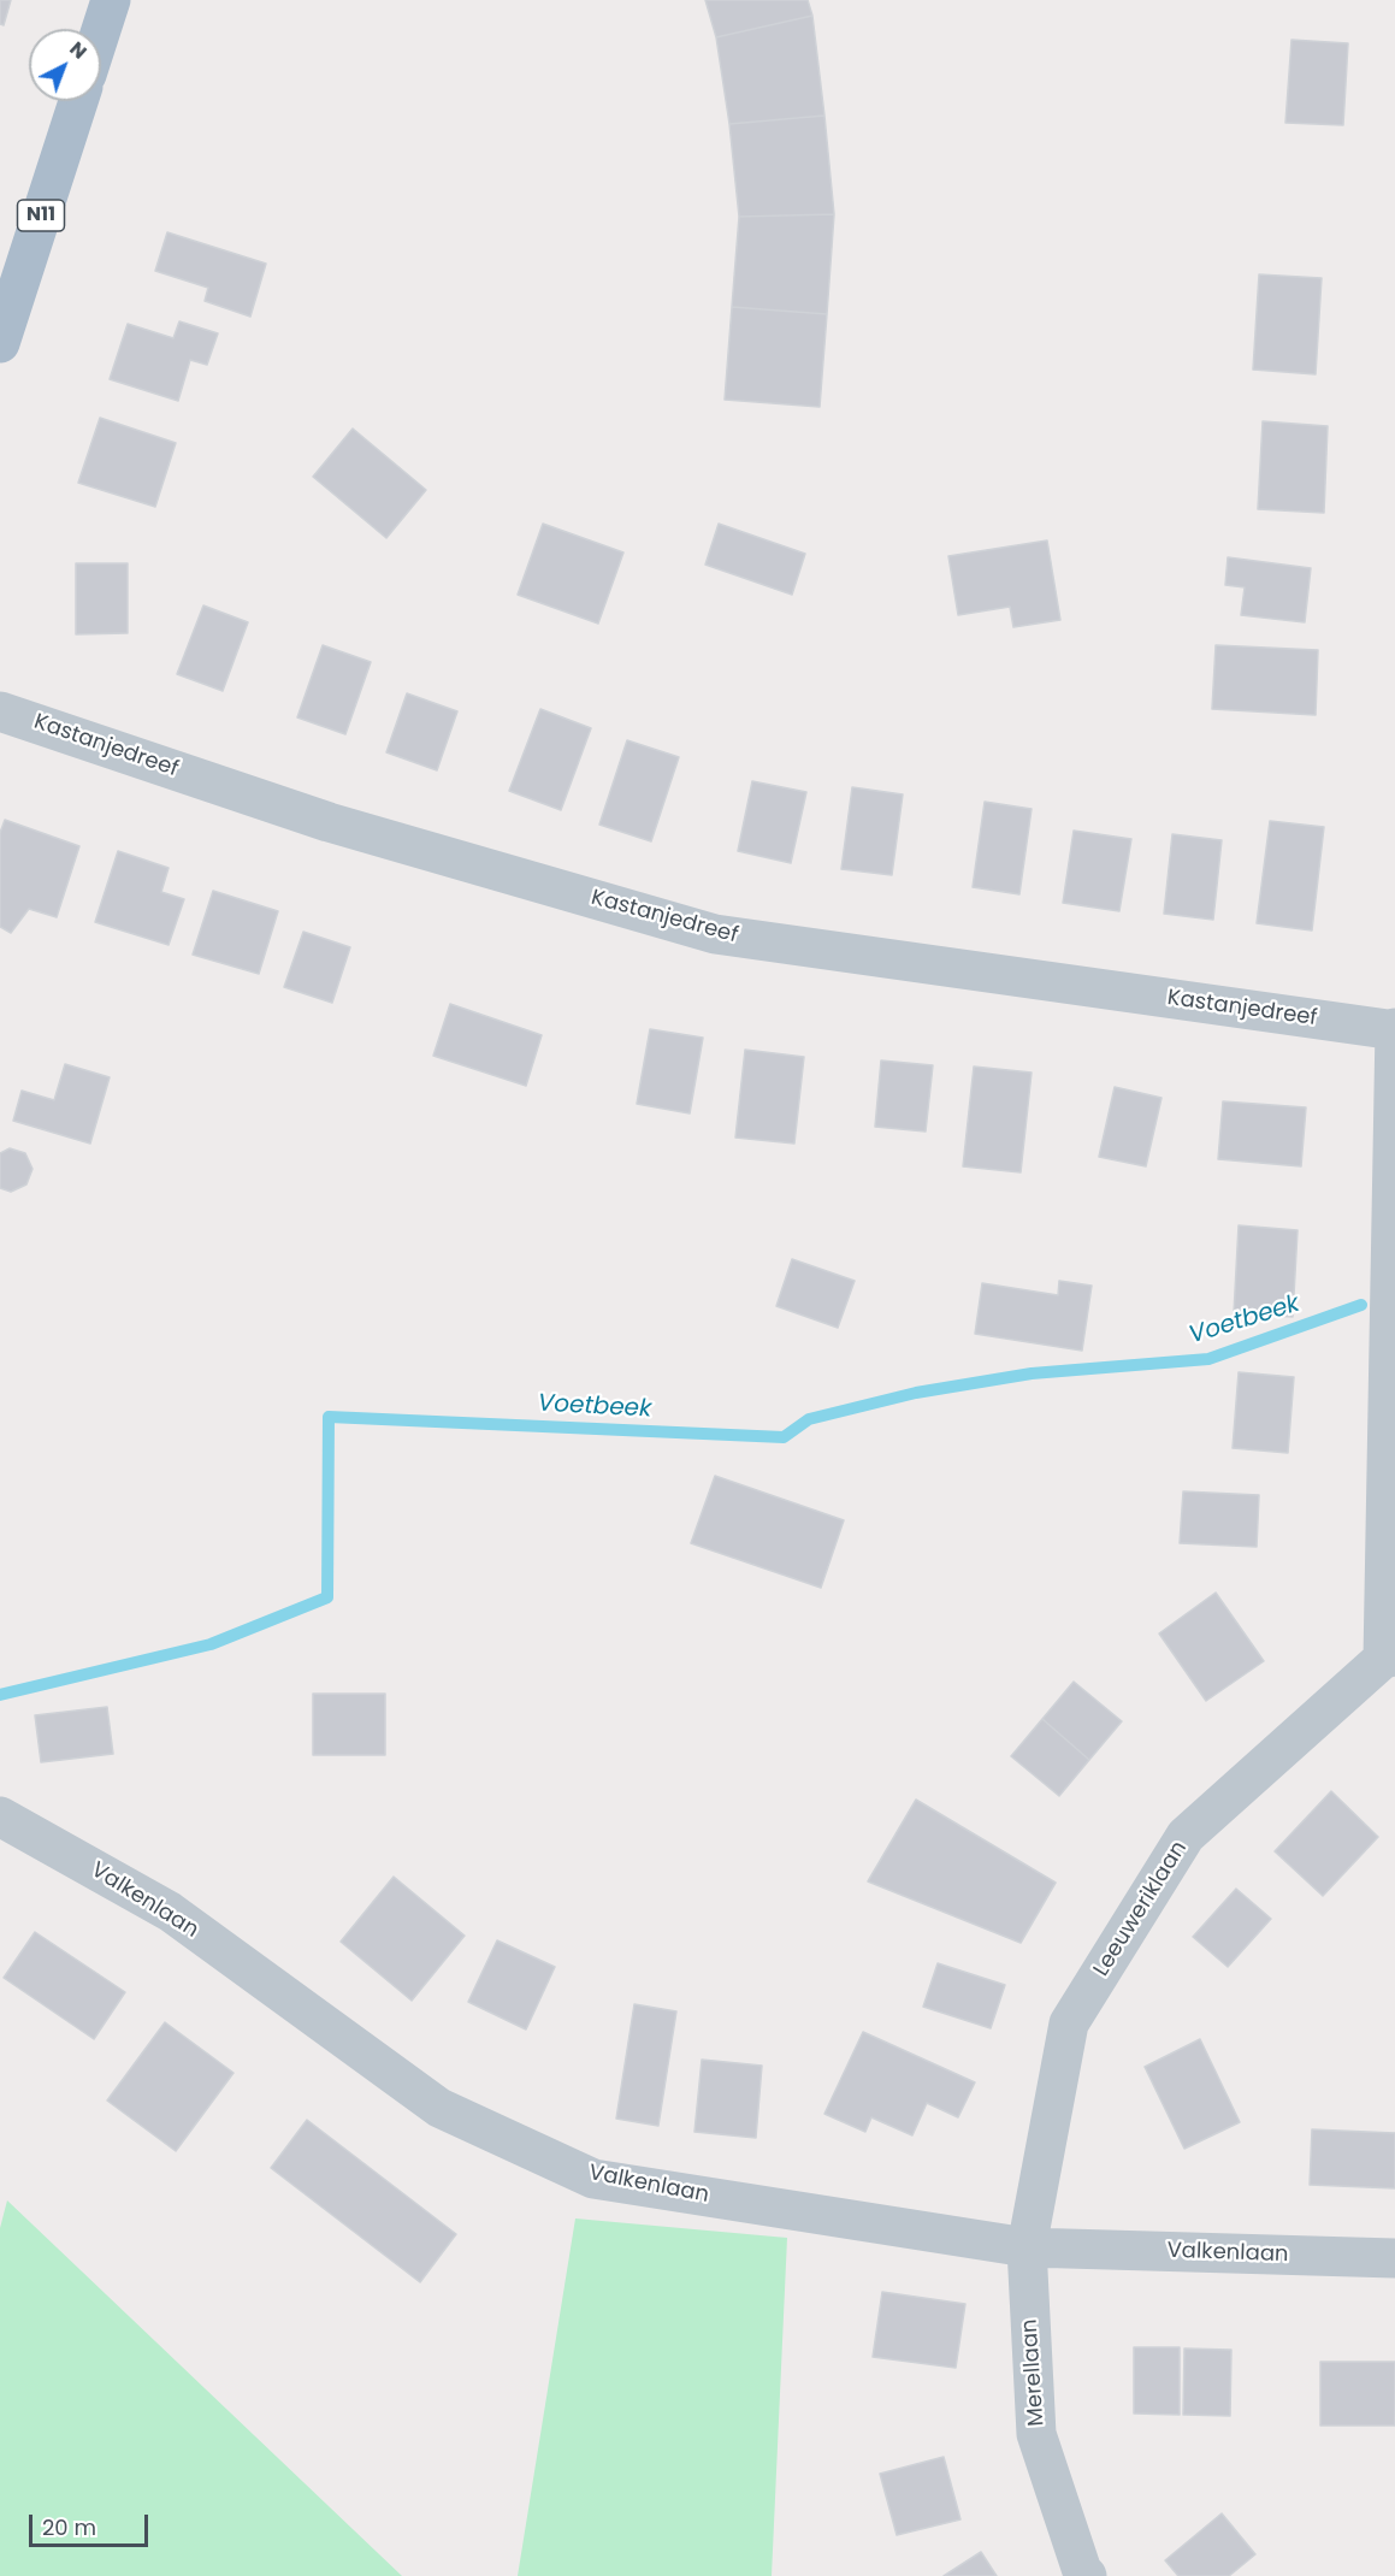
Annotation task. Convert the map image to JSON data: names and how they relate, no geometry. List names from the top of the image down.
{
  "streets": {
    "main road": ["N11"],
    "street": [
      "Kastanjedreef",
      "Valkenlaan",
      "Leeuweriklaan",
      "Merellaan"
    ]
  },
  "crossings": [
    ["Valkenlaan", "Leeuweriklaan"],
    ["Valkenlaan", "Merellaan"],
    ["Leeuweriklaan", "Merellaan"]
  ],
  "water": ["Voetbeek"],
  "scale_bar": "20 m",
  "north": "top right"
}
